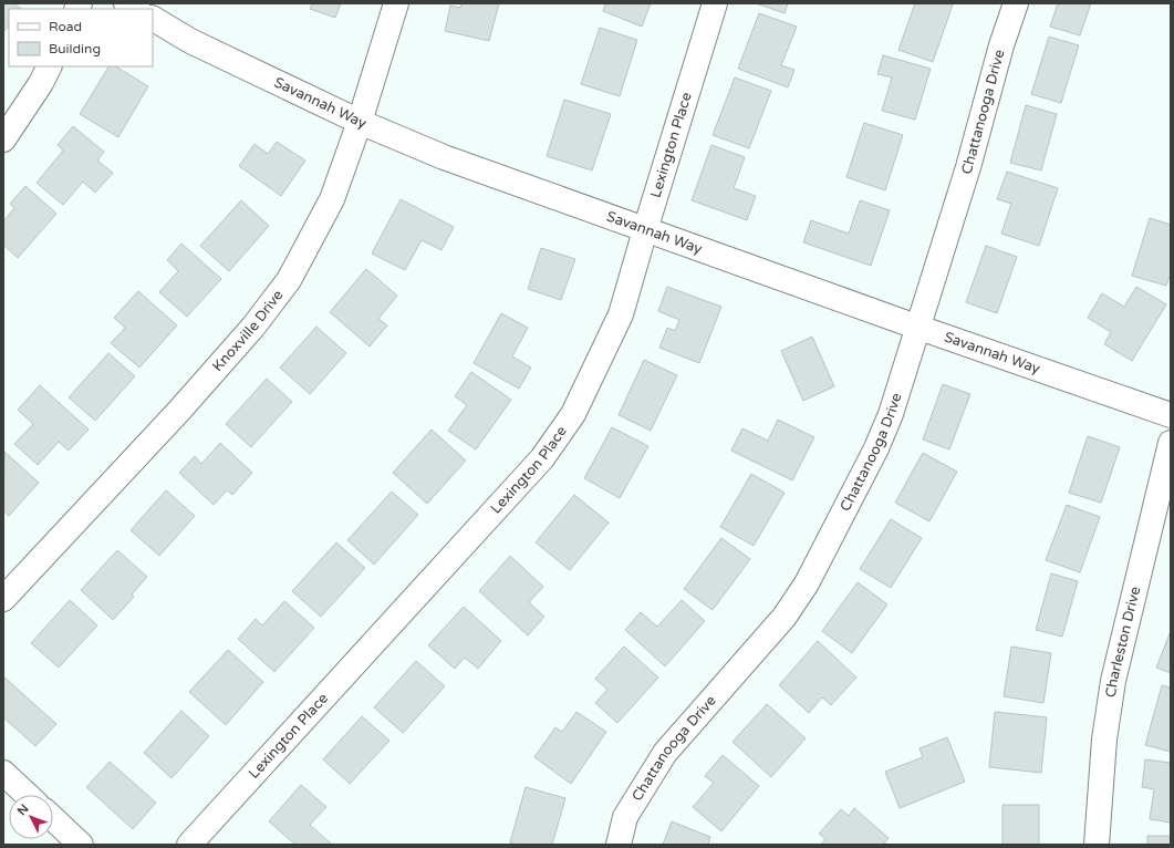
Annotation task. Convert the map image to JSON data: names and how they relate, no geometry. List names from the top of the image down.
{
  "streets": {
    "street": [
      "Savannah Way",
      "Chattanooga Drive",
      "Lexington Place",
      "Knoxville Drive",
      "Charleston Drive"
    ]
  },
  "crossings": [
    ["Savannah Way", "Chattanooga Drive"],
    ["Savannah Way", "Lexington Place"],
    ["Savannah Way", "Knoxville Drive"]
  ],
  "legend": ["Road", "Building"],
  "north": "top left"
}
